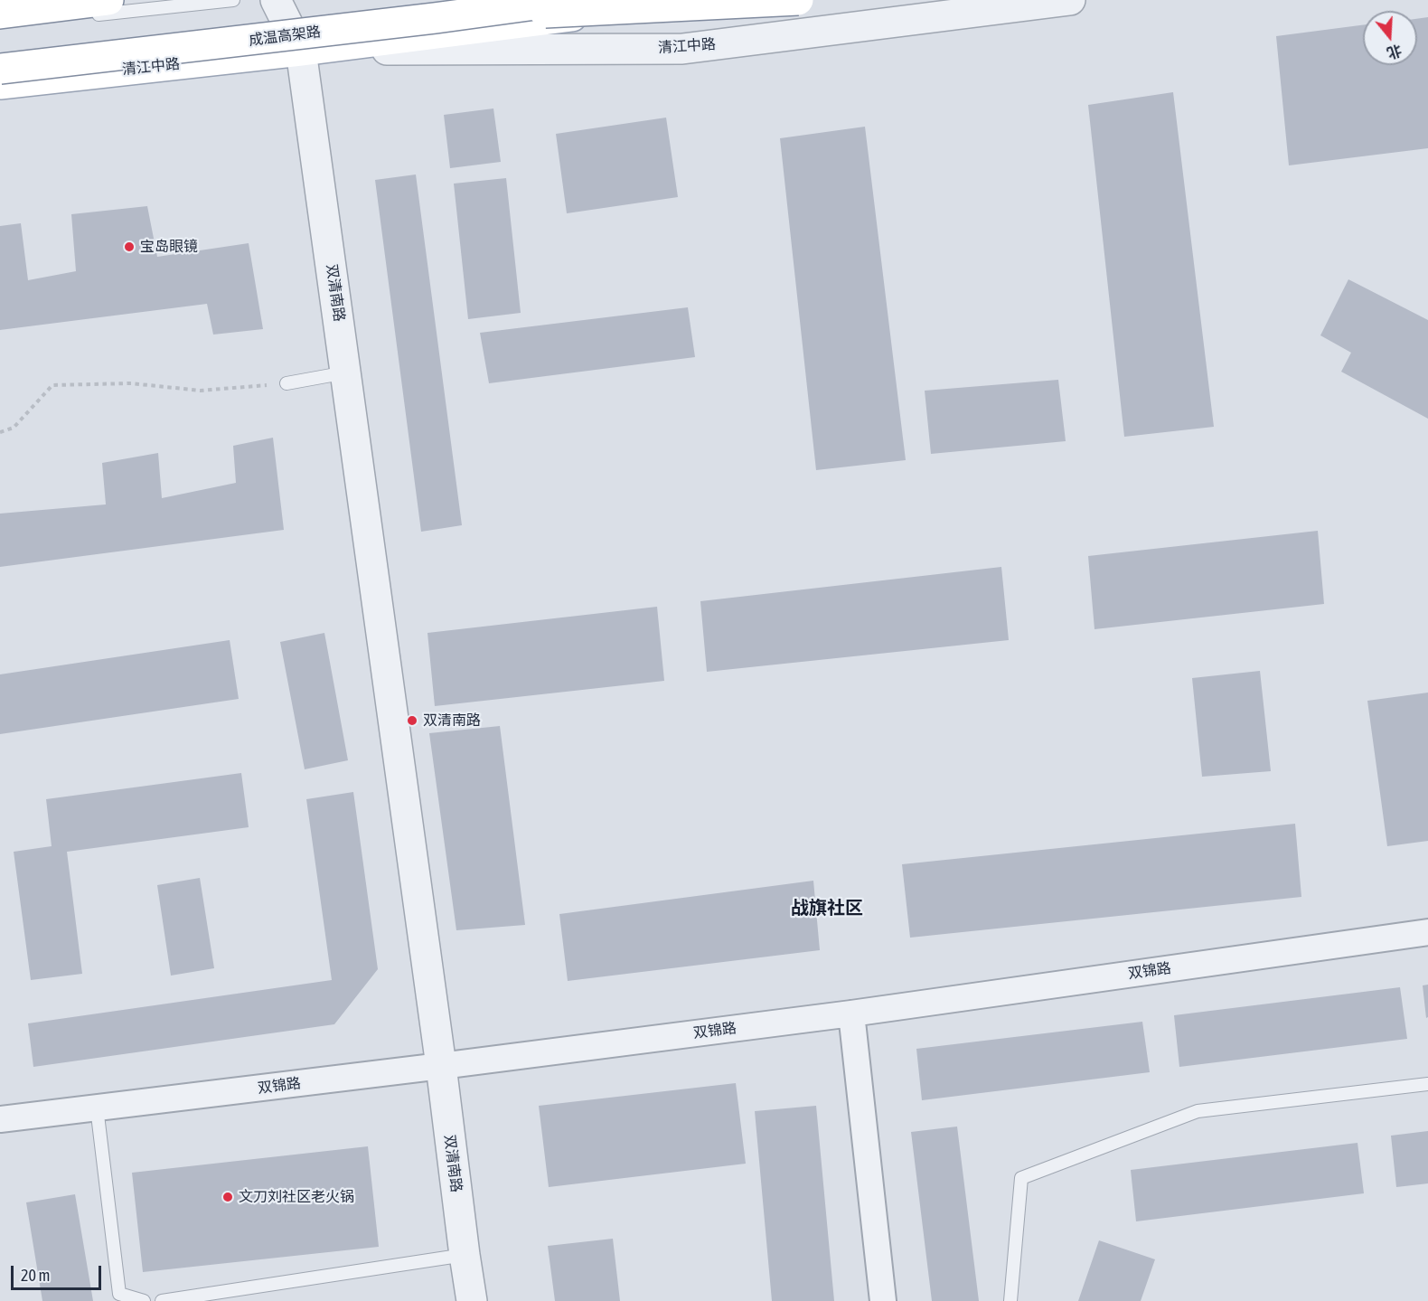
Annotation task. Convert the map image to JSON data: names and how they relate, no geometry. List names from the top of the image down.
{
  "streets": {
    "main road": ["成温高架路", "清江中路"],
    "street": ["双清南路", "双锦路"]
  },
  "crossings": [
    ["清江中路", "双清南路"],
    ["双清南路", "双锦路"]
  ],
  "districts": ["战旗社区"],
  "places": ["宝岛眼镜", "双清南路", "文刀刘社区老火锅"],
  "scale_bar": "20 m",
  "north": "bottom"
}
